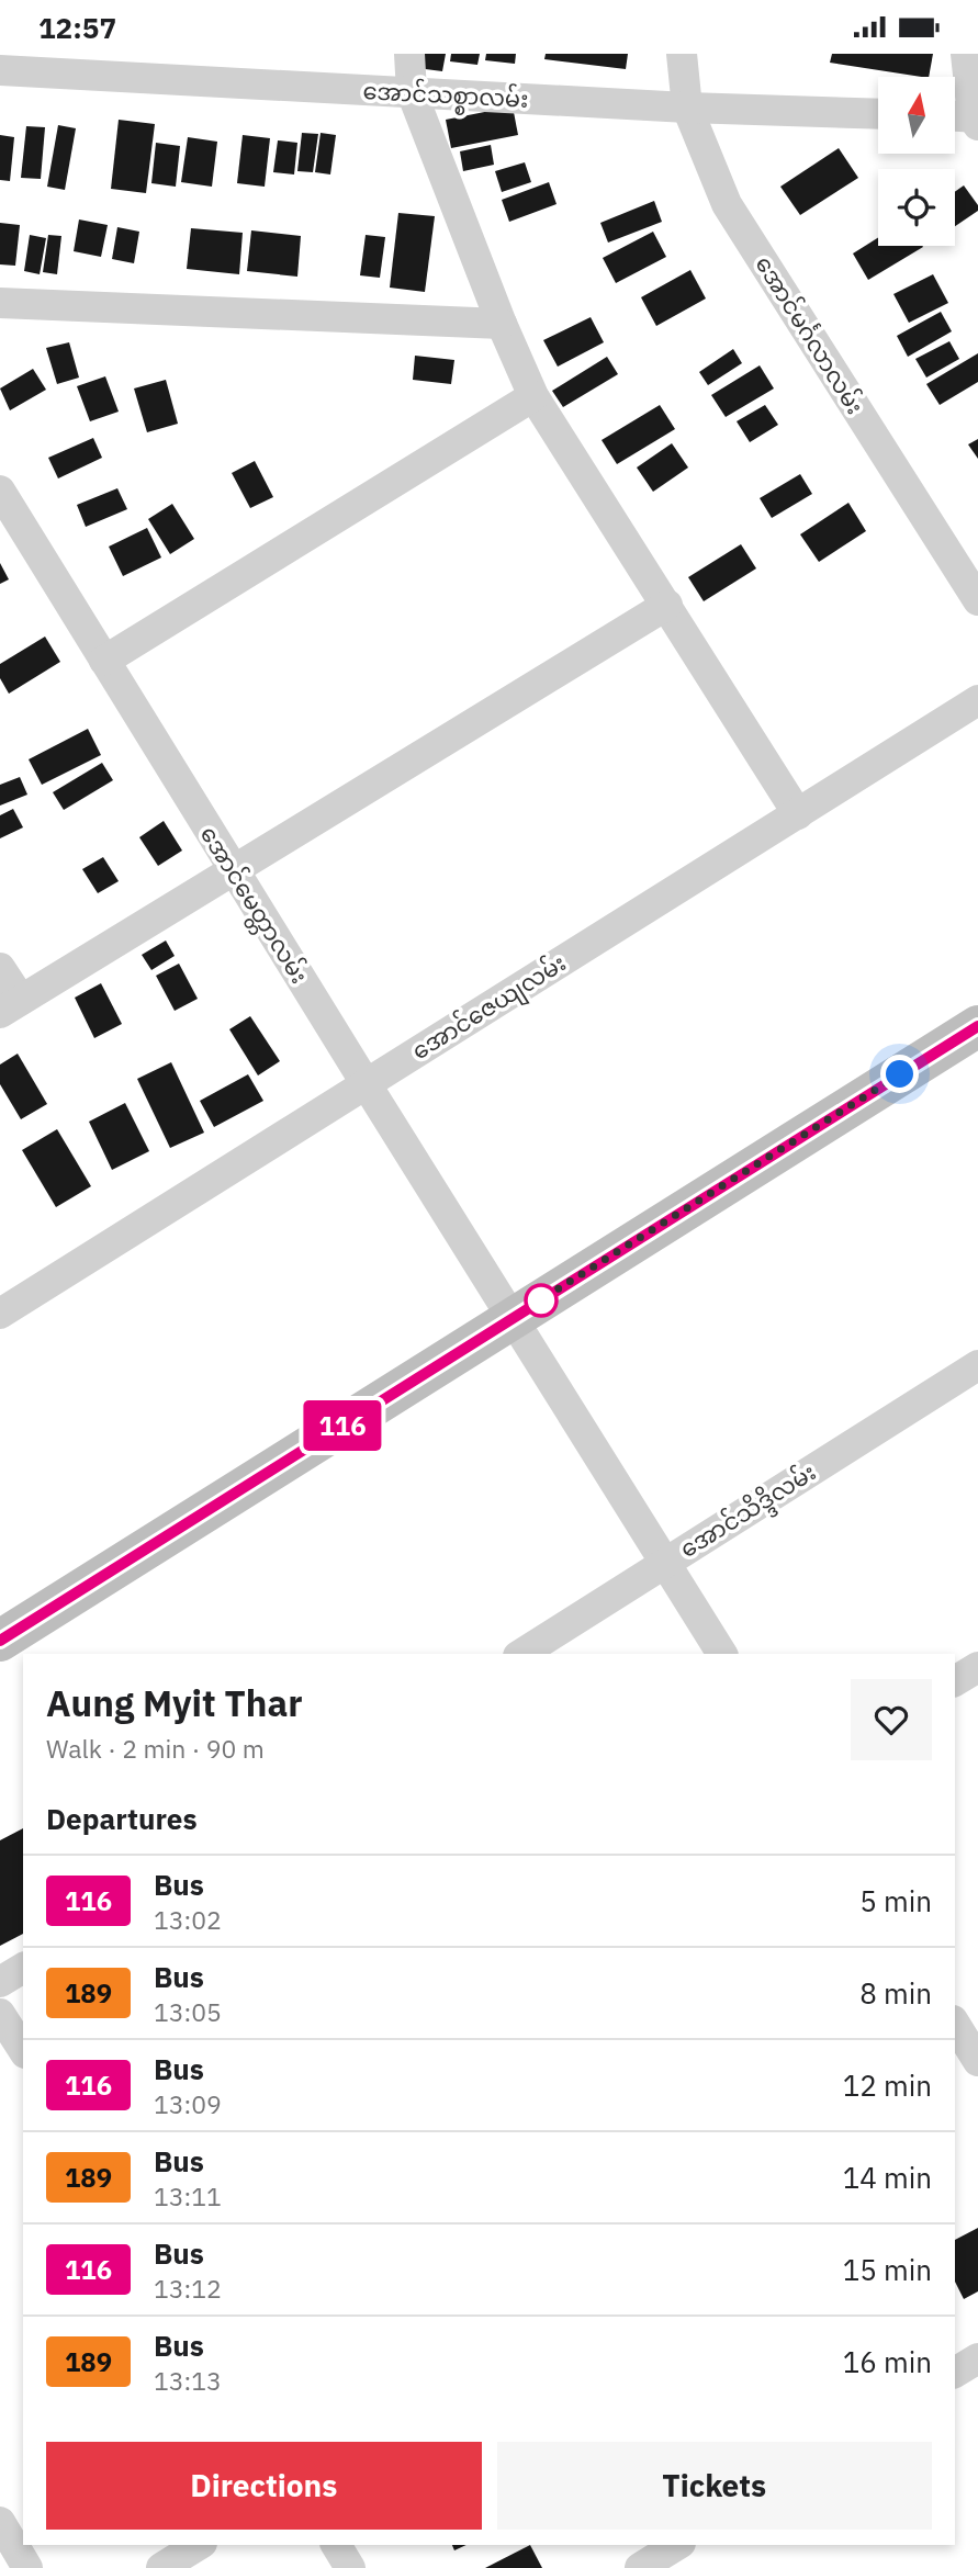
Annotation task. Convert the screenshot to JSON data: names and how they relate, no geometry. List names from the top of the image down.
{
  "streets": {
    "street": [
      "အောင်သစ္စာလမ်း",
      "အောင်မင်္ဂလာလမ်း",
      "အောင်မေတ္တာလမ်း",
      "အောင်ဇေယျလမ်း",
      "အောင်သိဒ္ဒိလမ်း"
    ]
  },
  "crossings": [
    ["အောင်သစ္စာလမ်း", "အောင်မင်္ဂလာလမ်း"],
    ["အောင်မေတ္တာလမ်း", "အောင်ဇေယျလမ်း"],
    ["အောင်မေတ္တာလမ်း", "အောင်သိဒ္ဒိလမ်း"]
  ],
  "lines": ["bus line 116"],
  "north": "top",
  "page": {
    "status": "12:57",
    "on_map": "116",
    "heading": [
      ["Aung Myit Thar", "Walk · 2 min · 90 m"],
      "Departures"
    ],
    "list": [
      {
        "mark": "116",
        "name": "Bus",
        "note": "13:02",
        "value": "5 min"
      },
      {
        "mark": "189",
        "name": "Bus",
        "note": "13:05",
        "value": "8 min"
      },
      {
        "mark": "116",
        "name": "Bus",
        "note": "13:09",
        "value": "12 min"
      },
      {
        "mark": "189",
        "name": "Bus",
        "note": "13:11",
        "value": "14 min"
      },
      {
        "mark": "116",
        "name": "Bus",
        "note": "13:12",
        "value": "15 min"
      },
      {
        "mark": "189",
        "name": "Bus",
        "note": "13:13",
        "value": "16 min"
      }
    ],
    "buttons": ["Directions", "Tickets"]
  }
}
